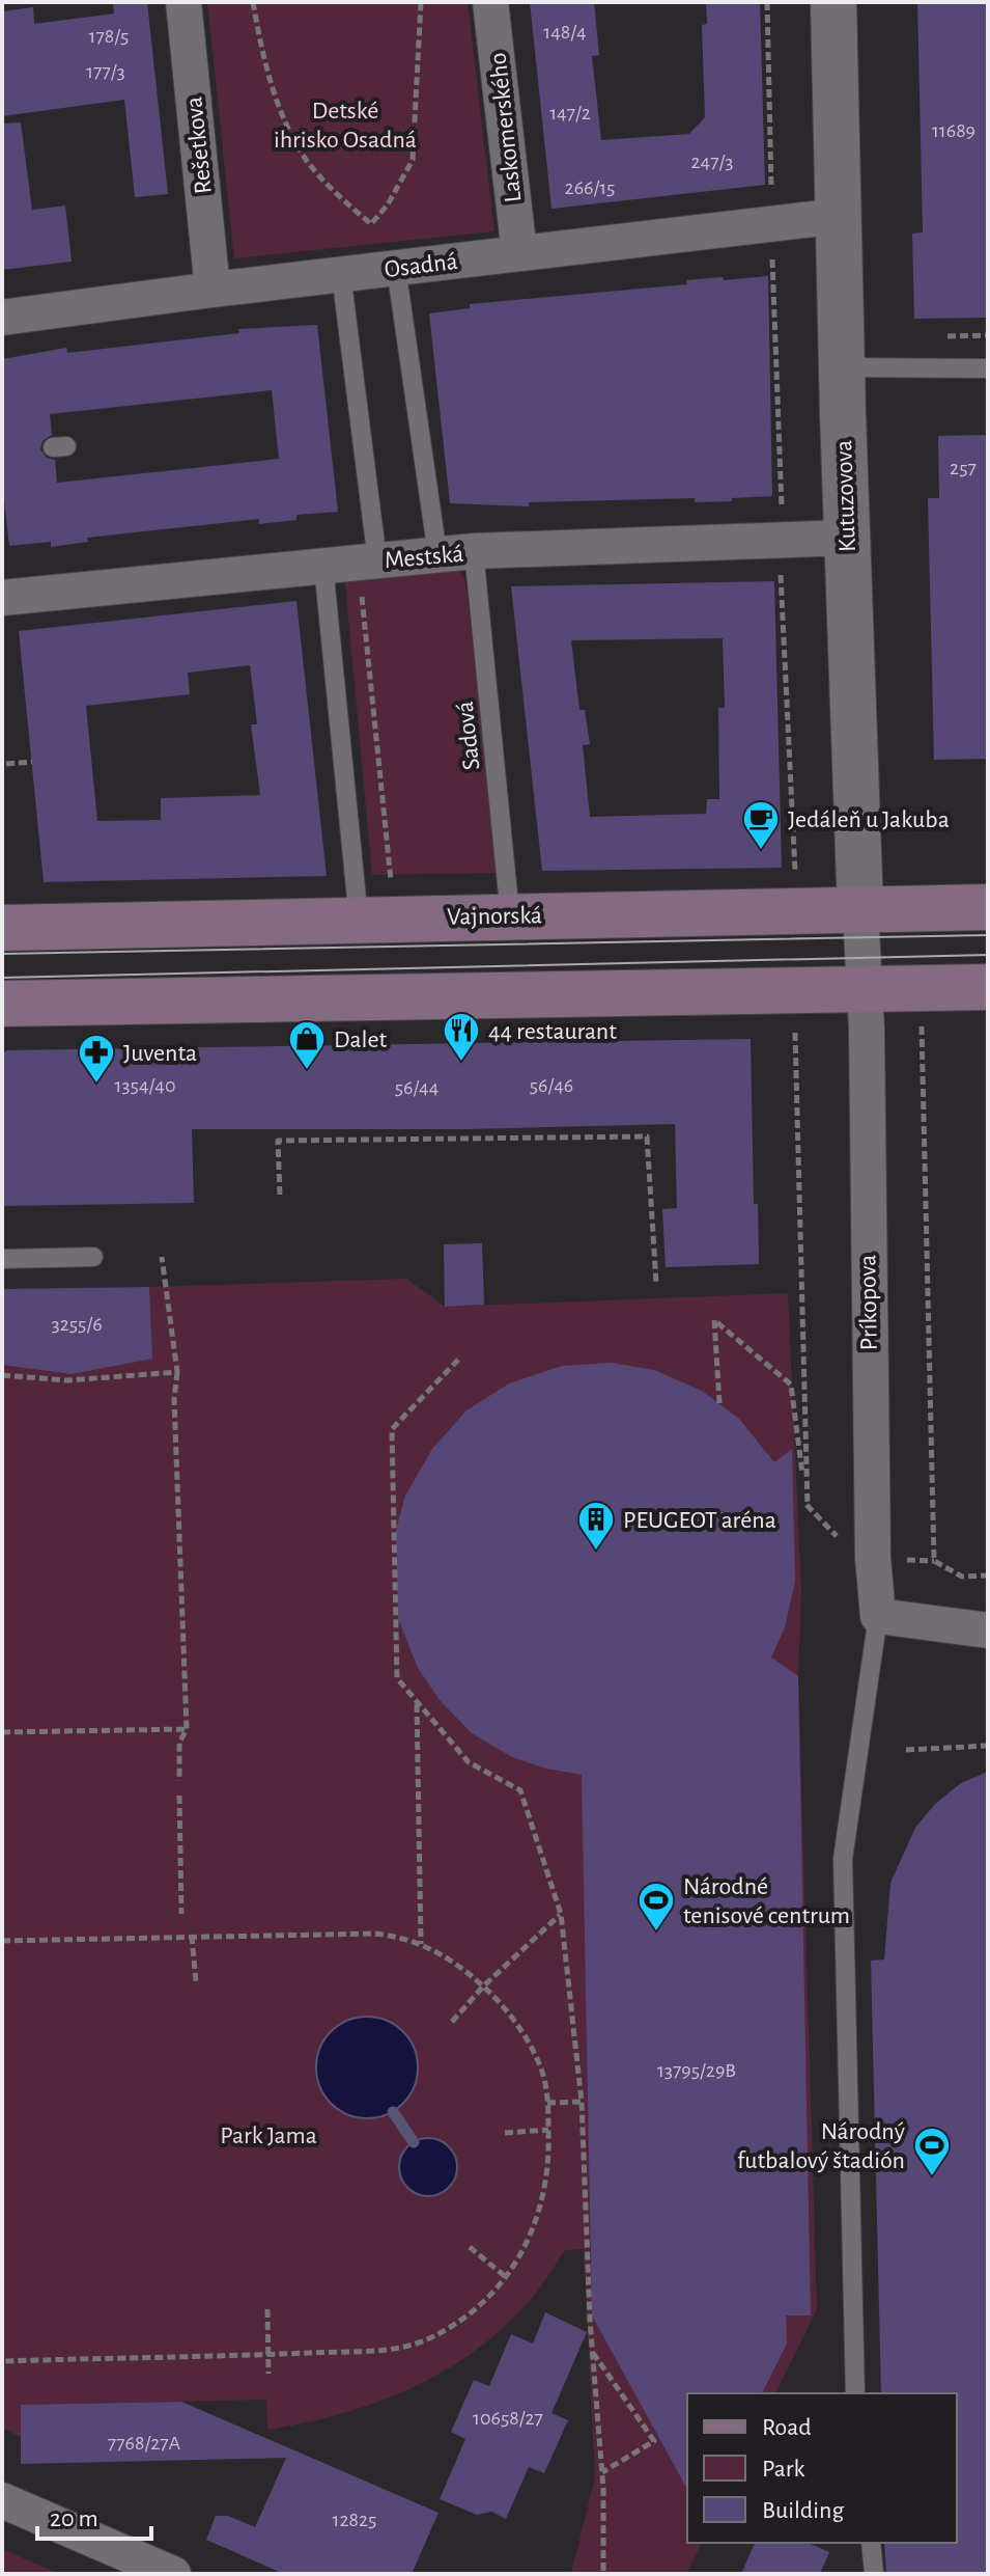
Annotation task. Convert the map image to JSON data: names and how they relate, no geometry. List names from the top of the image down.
{
  "streets": {
    "main road": ["Vajnorská"],
    "street": [
      "Laskomerského",
      "Rešetkova",
      "Osadná",
      "Kutuzovova",
      "Mestská",
      "Príkopova"
    ],
    "lane": ["Sadová"]
  },
  "crossings": [
    ["Laskomerského", "Osadná"],
    ["Rešetkova", "Osadná"],
    ["Osadná", "Kutuzovova"],
    ["Kutuzovova", "Mestská"],
    ["Kutuzovova", "Vajnorská"],
    ["Kutuzovova", "Príkopova"],
    ["Mestská", "Sadová"],
    ["Sadová", "Vajnorská"]
  ],
  "parks": ["Detské ihrisko Osadná", "Park Jama"],
  "places": {
    "cafe": ["Jedáleň u Jakuba"],
    "restaurant": ["44 restaurant"],
    "shop": ["Dalet"],
    "pharmacy": ["Juventa"],
    "building": ["PEUGEOT aréna"],
    "sports": ["Národné tenisové centrum", "Národný futbalový štadión"]
  },
  "house_numbers": [
    "148/4",
    "178/5",
    "177/3",
    "147/2",
    "11689",
    "247/3",
    "266/15",
    "257",
    "1354/40",
    "56/46",
    "56/44",
    "3255/6",
    "13795/29B",
    "10658/27",
    "7768/27A",
    "12825"
  ],
  "legend": ["Road", "Park", "Building"],
  "scale_bar": "20 m"
}
